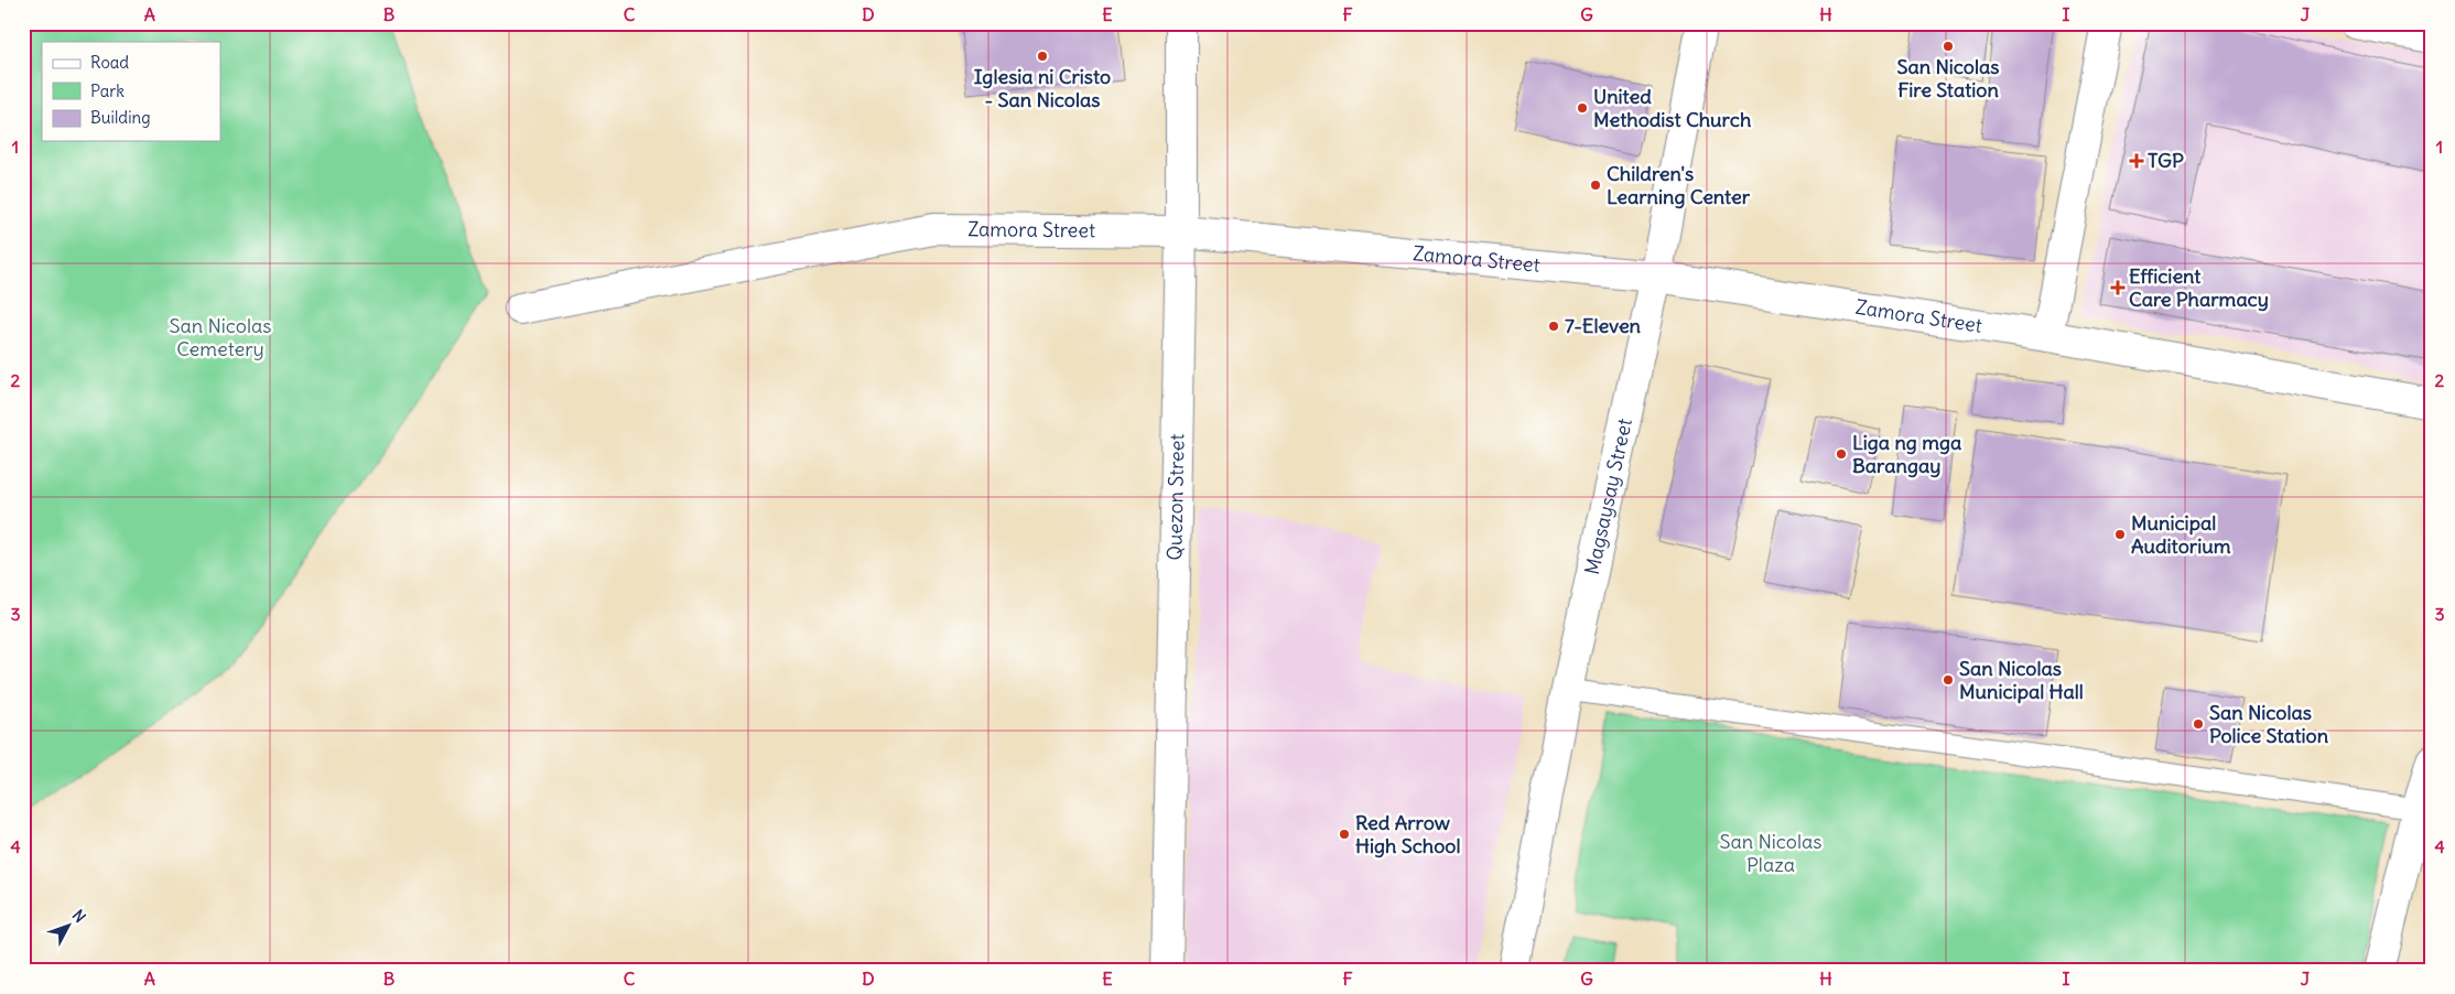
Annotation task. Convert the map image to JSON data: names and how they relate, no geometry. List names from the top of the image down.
{
  "streets": {
    "street": ["Zamora Street", "Quezon Street", "Magsaysay Street"]
  },
  "crossings": [
    ["Zamora Street", "Quezon Street"],
    ["Zamora Street", "Magsaysay Street"]
  ],
  "parks": ["San Nicolas Cemetery", "San Nicolas Plaza"],
  "places": {
    "other": [
      "San Nicolas Fire Station",
      "Iglesia ni Cristo - San Nicolas",
      "United Methodist Church",
      "Children's Learning Center",
      "7-Eleven",
      "Liga ng mga Barangay",
      "Municipal Auditorium",
      "San Nicolas Municipal Hall",
      "San Nicolas Police Station",
      "Red Arrow High School"
    ],
    "health": ["TGP", "Efficient Care Pharmacy"]
  },
  "legend": ["Road", "Park", "Building"],
  "north": "top right",
  "grid": {
    "columns": [
      "A",
      "B",
      "C",
      "D",
      "E",
      "F",
      "G",
      "H",
      "I",
      "J"
    ],
    "rows": [
      "1",
      "2",
      "3",
      "4"
    ]
  }
}
